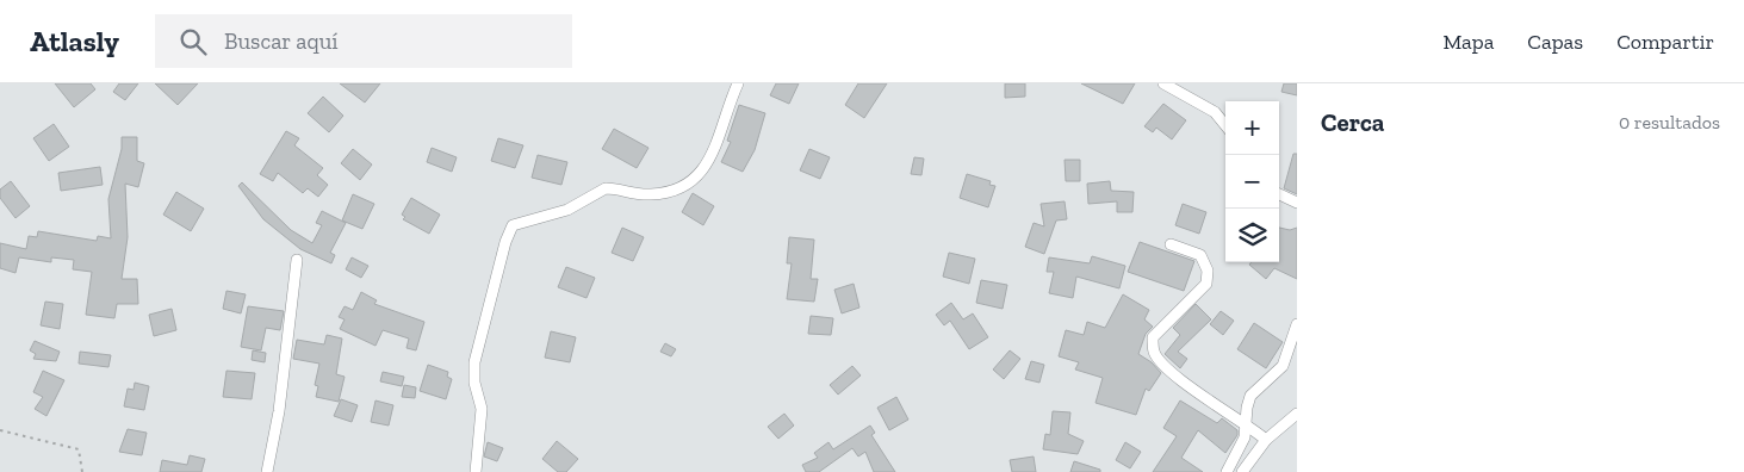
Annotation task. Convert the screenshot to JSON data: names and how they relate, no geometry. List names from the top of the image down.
{
  "page": {
    "header": "Atlasly",
    "search": "Buscar aquí",
    "nav": ["Mapa", "Capas", "Compartir"],
    "heading": ["Cerca", "0 resultados"],
    "map_buttons": ["+", "−"]
  }
}
